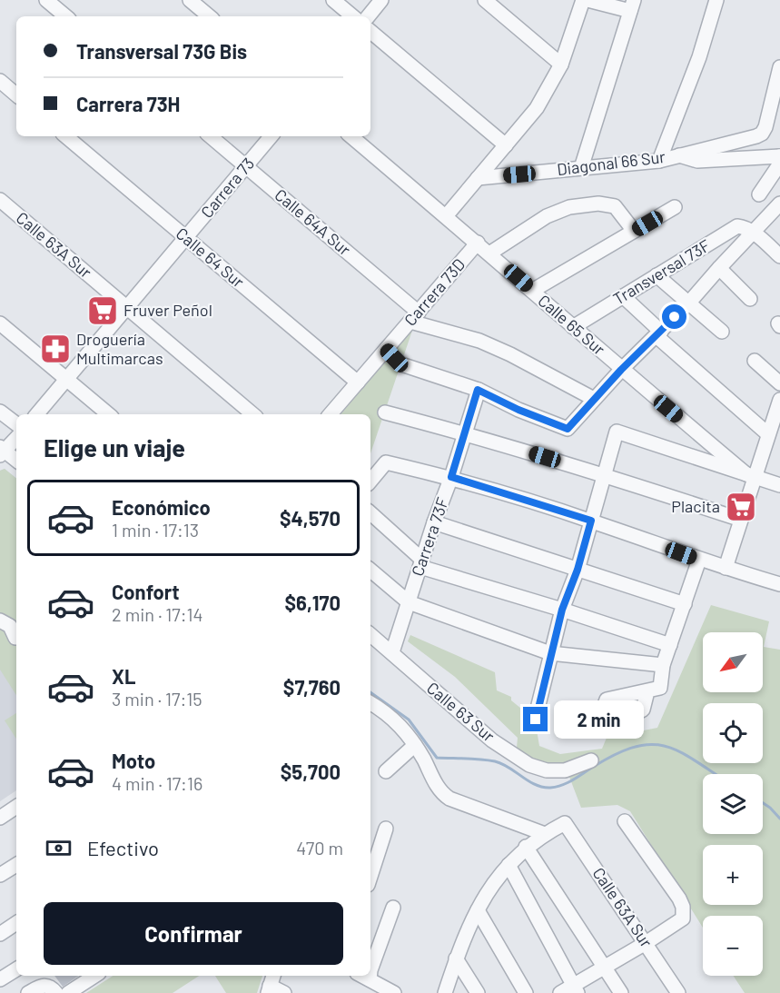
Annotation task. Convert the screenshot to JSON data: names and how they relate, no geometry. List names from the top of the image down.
{
  "streets": {
    "street": [
      "Diagonal 66 Sur",
      "Carrera 73",
      "Calle 64A Sur",
      "Calle 63A Sur",
      "Calle 64 Sur",
      "Transversal 73F",
      "Carrera 73D",
      "Calle 65 Sur",
      "Carrera 73F",
      "Calle 63 Sur"
    ]
  },
  "crossings": [
    ["Carrera 73", "Calle 64A Sur"],
    ["Carrera 73", "Calle 63A Sur"],
    ["Carrera 73", "Calle 64 Sur"],
    ["Calle 64A Sur", "Carrera 73D"],
    ["Calle 64 Sur", "Carrera 73D"],
    ["Transversal 73F", "Calle 65 Sur"],
    ["Carrera 73D", "Calle 65 Sur"],
    ["Carrera 73F", "Calle 63 Sur"]
  ],
  "places": {
    "supermarket": ["Fruver Peñol", "Placita"],
    "pharmacy": ["Droguería Multimarcas"]
  },
  "north": "bottom left",
  "page": {
    "banner": ["Transversal 73G Bis", "Carrera 73H"],
    "heading": "Elige un viaje",
    "list": [
      {
        "name": "Económico",
        "note": "1 min · 17:13",
        "value": "$4,570"
      },
      {
        "name": "Confort",
        "note": "2 min · 17:14",
        "value": "$6,170"
      },
      {
        "name": "XL",
        "note": "3 min · 17:15",
        "value": "$7,760"
      },
      {
        "name": "Moto",
        "note": "4 min · 17:16",
        "value": "$5,700"
      }
    ],
    "map_buttons": ["+", "−"],
    "bubble": "2 min",
    "pay": ["Efectivo", "470 m"],
    "buttons": "Confirmar"
  }
}
